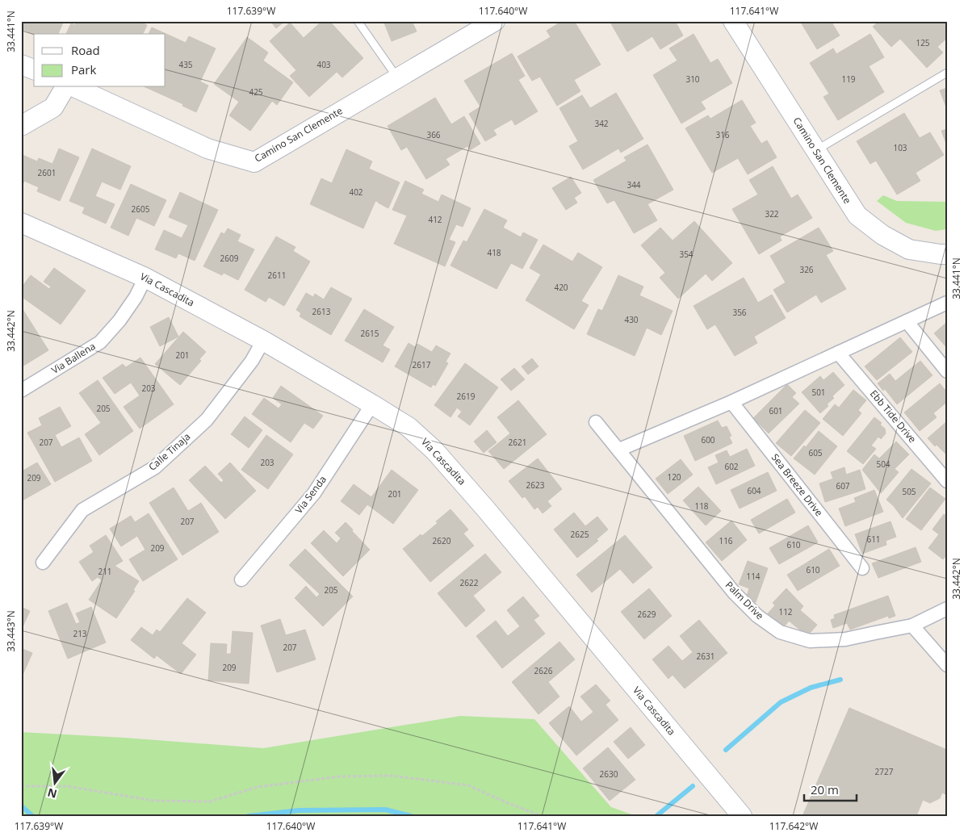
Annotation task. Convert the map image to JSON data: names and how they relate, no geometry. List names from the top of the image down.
{
  "streets": {
    "street": [
      "Camino San Clemente",
      "Via Cascadita",
      "Via Ballena",
      "Ebb Tide Drive",
      "Calle Tinaja",
      "Sea Breeze Drive",
      "Via Senda",
      "Palm Drive"
    ]
  },
  "crossings": [
    ["Via Cascadita", "Via Ballena"],
    ["Via Cascadita", "Calle Tinaja"],
    ["Via Cascadita", "Via Senda"]
  ],
  "house_numbers": [
    "125",
    "435",
    "403",
    "310",
    "119",
    "425",
    "342",
    "366",
    "316",
    "103",
    "2601",
    "344",
    "402",
    "2605",
    "322",
    "412",
    "418",
    "354",
    "2609",
    "326",
    "2611",
    "420",
    "2613",
    "356",
    "430",
    "2615",
    "201",
    "2617",
    "203",
    "501",
    "2619",
    "205",
    "601",
    "600",
    "207",
    "2621",
    "605",
    "203",
    "504",
    "602",
    "120",
    "209",
    "2623",
    "607",
    "604",
    "505",
    "201",
    "118",
    "207",
    "2625",
    "611",
    "2620",
    "116",
    "610",
    "209",
    "610",
    "211",
    "114",
    "2622",
    "205",
    "112",
    "2629",
    "213",
    "207",
    "2631",
    "209",
    "2626",
    "2727",
    "2630"
  ],
  "legend": ["Road", "Park"],
  "scale_bar": "20 m",
  "north": "bottom",
  "coordinates": [
    "117.639°W",
    "117.640°W",
    "117.641°W",
    "33.441°N",
    "33.442°N",
    "33.443°N",
    "117.642°W"
  ]
}
